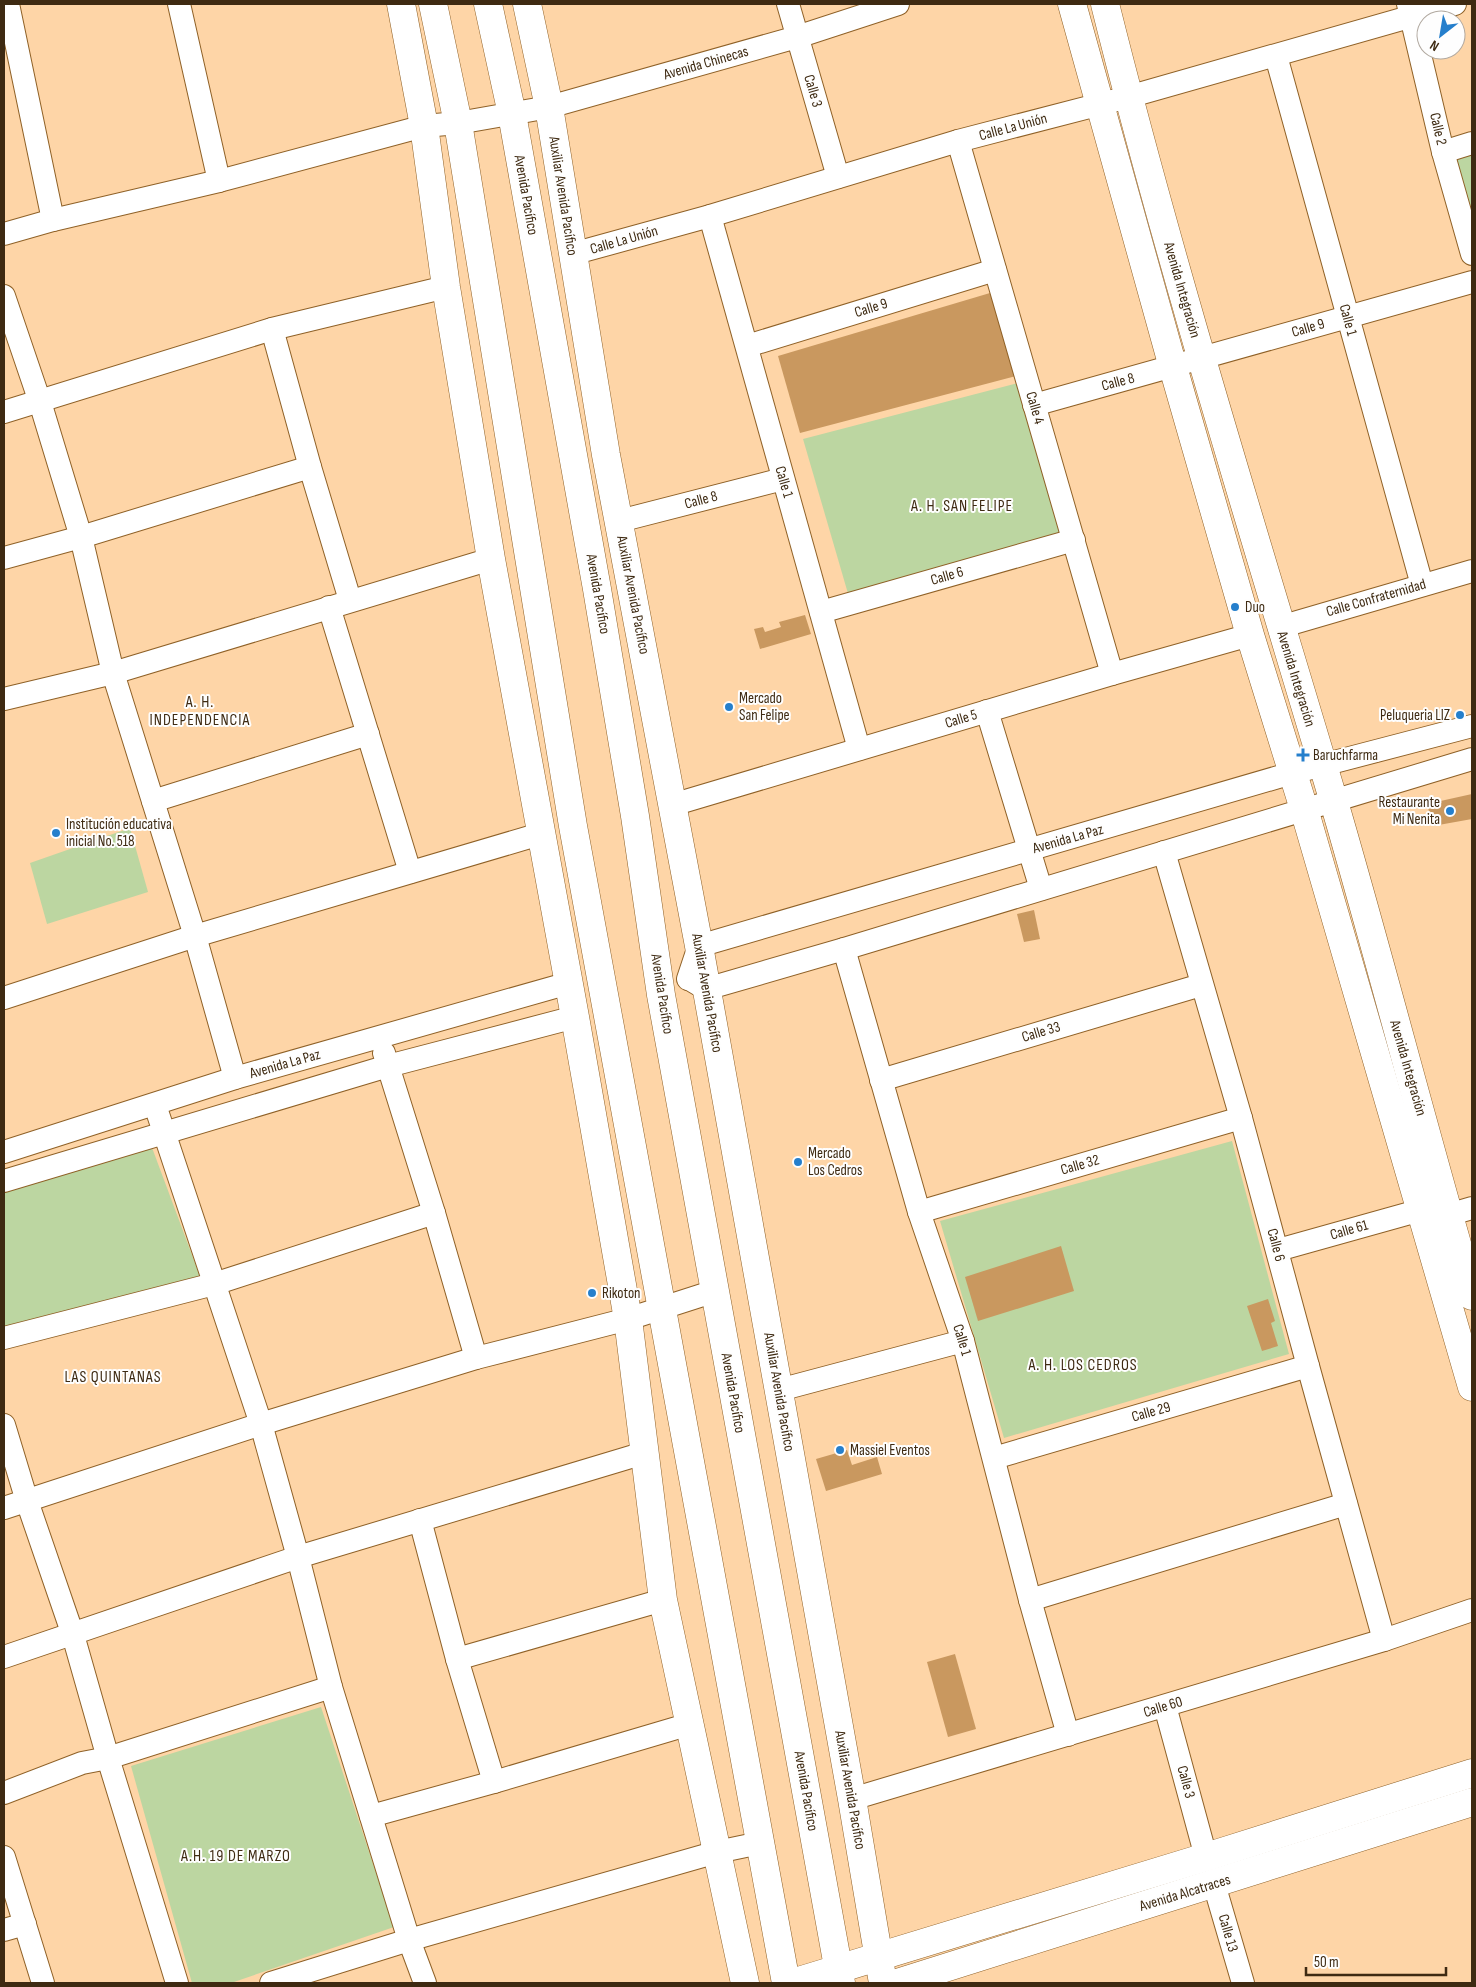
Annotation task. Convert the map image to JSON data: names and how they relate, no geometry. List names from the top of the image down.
{
  "streets": {
    "main road": [
      "Avenida Pacífico",
      "Auxiliar Avenida Pacífico",
      "Avenida Integración",
      "Avenida Alcatraces"
    ],
    "street": [
      "Avenida Chinecas",
      "Calle 3",
      "Calle La Unión",
      "Calle 2",
      "Calle 9",
      "Calle 1",
      "Calle 8",
      "Calle 4",
      "Calle 6",
      "Calle Confraternidad",
      "Calle 5",
      "Avenida La Paz",
      "Calle 33",
      "Calle 32",
      "Calle 61",
      "Calle 29",
      "Calle 60",
      "Calle 13"
    ]
  },
  "crossings": [
    ["Avenida Chinecas", "Calle 3"],
    ["Avenida Chinecas", "Avenida Pacífico"],
    ["Avenida Chinecas", "Auxiliar Avenida Pacífico"],
    ["Calle 3", "Calle La Unión"],
    ["Calle 3", "Calle 60"],
    ["Calle La Unión", "Calle 2"],
    ["Calle La Unión", "Auxiliar Avenida Pacífico"],
    ["Calle La Unión", "Avenida Integración"],
    ["Calle La Unión", "Calle 1"],
    ["Calle La Unión", "Calle 4"],
    ["Auxiliar Avenida Pacífico", "Calle 8"],
    ["Auxiliar Avenida Pacífico", "Calle 5"],
    ["Auxiliar Avenida Pacífico", "Avenida La Paz"],
    ["Auxiliar Avenida Pacífico", "Calle 60"],
    ["Avenida Integración", "Calle 9"],
    ["Avenida Integración", "Calle 8"],
    ["Avenida Integración", "Calle Confraternidad"],
    ["Avenida Integración", "Avenida La Paz"],
    ["Calle 9", "Calle 1"],
    ["Calle 9", "Calle 8"],
    ["Calle 9", "Calle 4"],
    ["Calle 1", "Calle 8"],
    ["Calle 1", "Calle 6"],
    ["Calle 1", "Calle Confraternidad"],
    ["Calle 1", "Calle 5"],
    ["Calle 1", "Calle 33"],
    ["Calle 1", "Calle 32"],
    ["Calle 1", "Calle 29"],
    ["Calle 1", "Calle 60"],
    ["Calle 8", "Calle 4"],
    ["Calle 4", "Calle 6"],
    ["Calle 4", "Calle 5"],
    ["Calle 6", "Calle 33"],
    ["Calle 6", "Calle 32"],
    ["Calle 6", "Calle 61"],
    ["Calle 6", "Calle 29"],
    ["Calle 6", "Calle 60"],
    ["Avenida Alcatraces", "Calle 13"]
  ],
  "districts": [
    "A. H. SAN FELIPE",
    "A. H. INDEPENDENCIA",
    "A. H. LOS CEDROS",
    "LAS QUINTANAS",
    "A.H. 19 DE MARZO"
  ],
  "places": {
    "other": [
      "Duo",
      "Mercado San Felipe",
      "Peluqueria LIZ",
      "Restaurante Mi Nenita",
      "Institución educativa inicial No. 518",
      "Mercado Los Cedros",
      "Rikoton",
      "Massiel Eventos"
    ],
    "health": ["Baruchfarma"]
  },
  "scale_bar": "50 m",
  "north": "bottom left"
}
